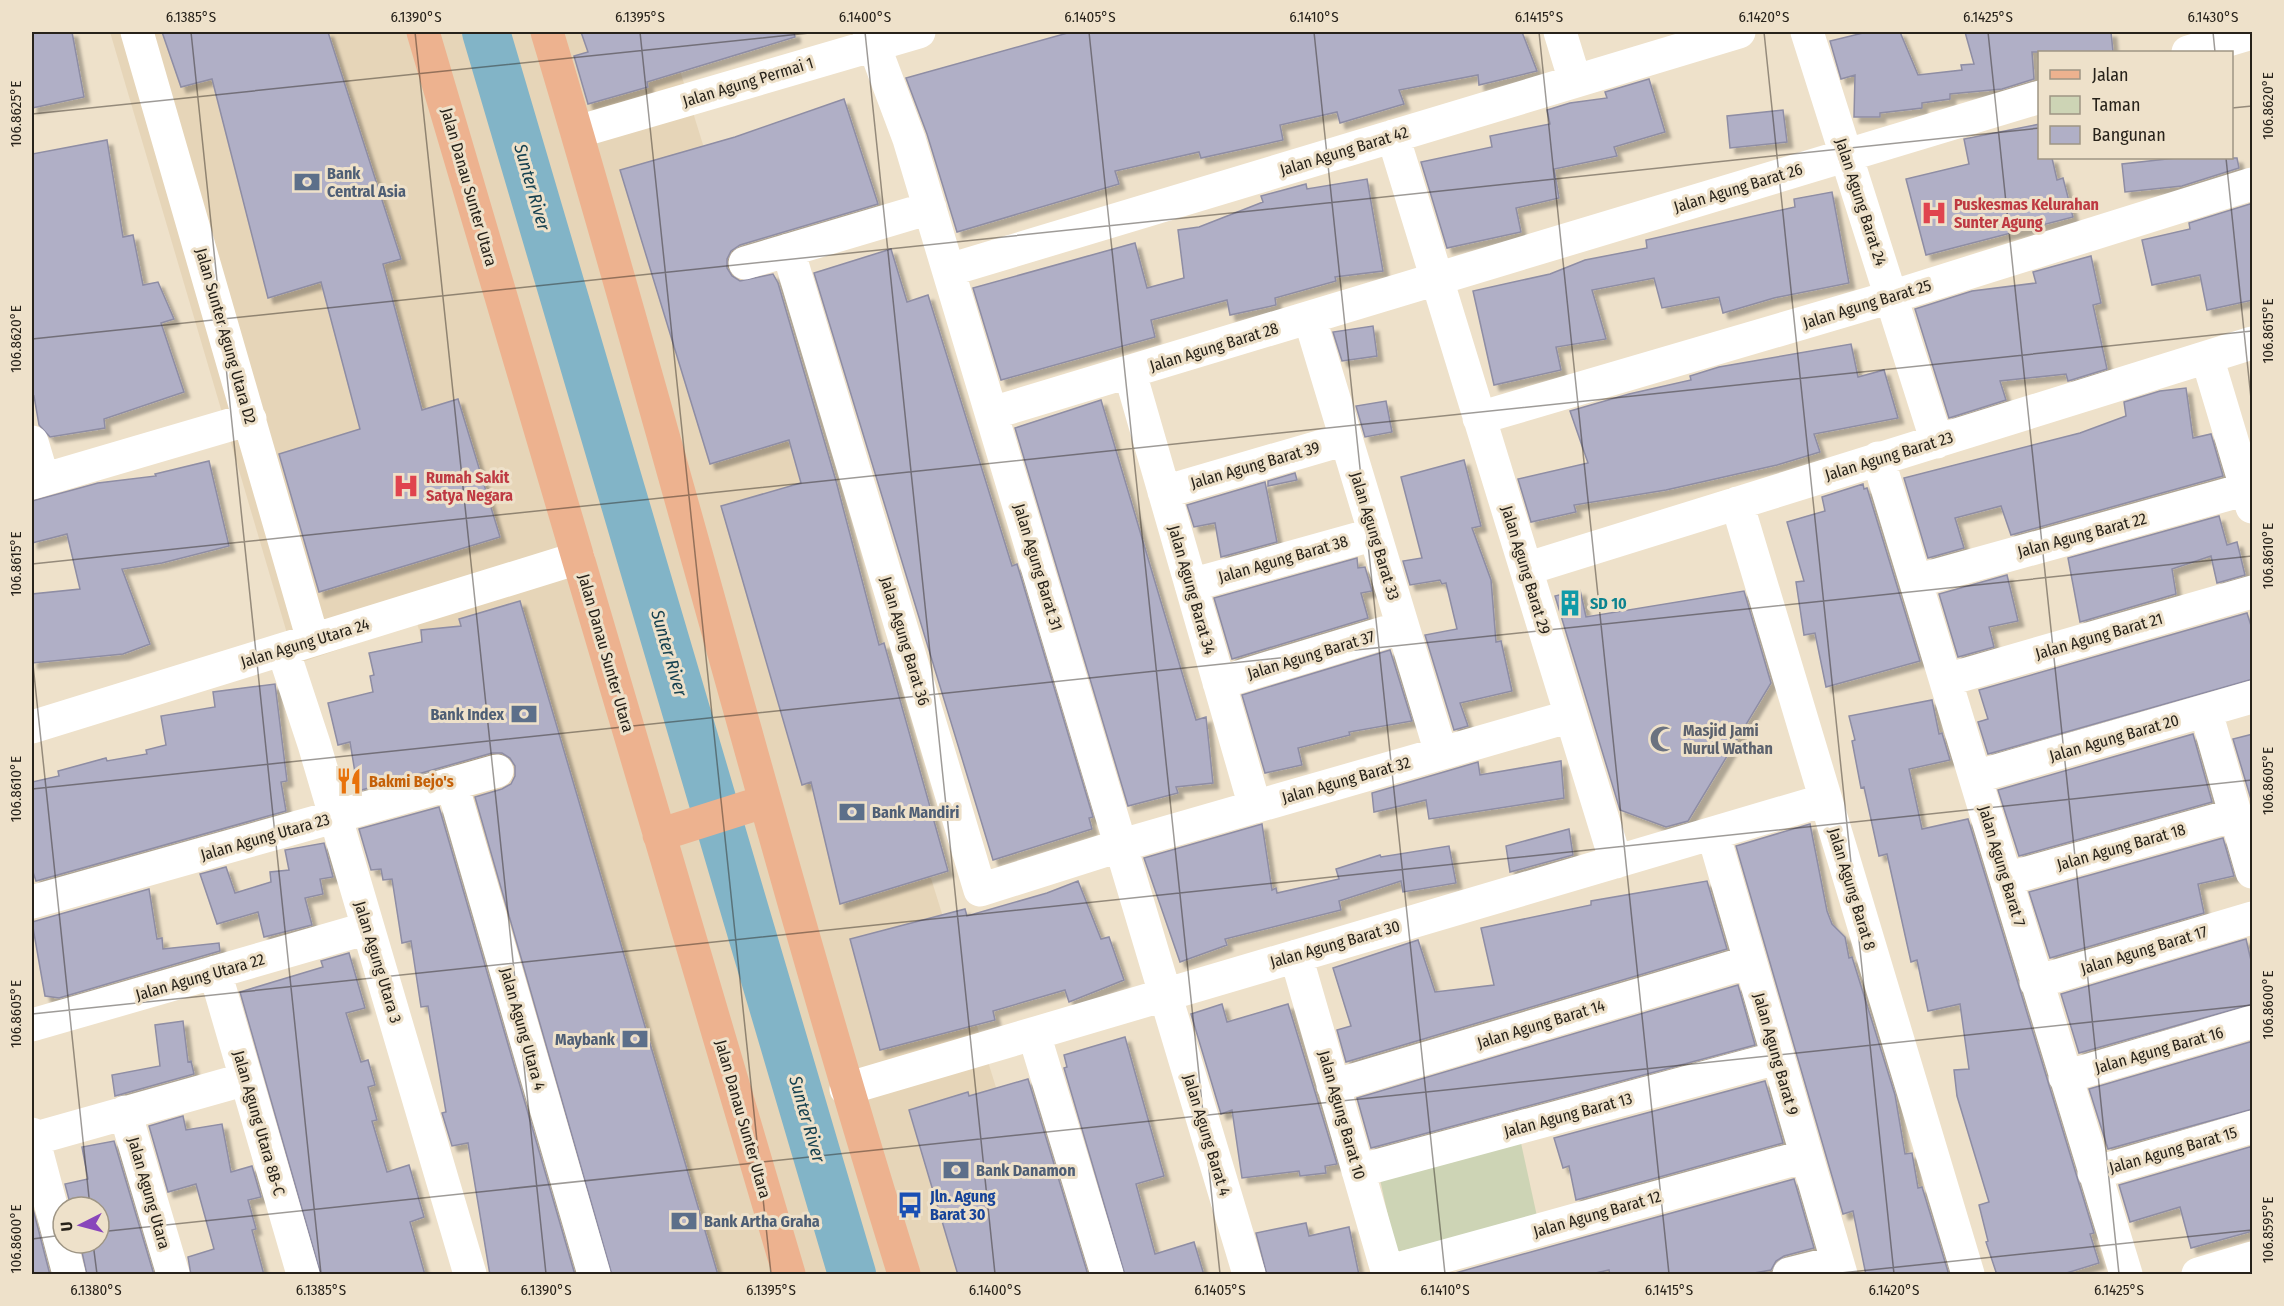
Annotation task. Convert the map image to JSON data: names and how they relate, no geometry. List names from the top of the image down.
{
  "streets": {
    "main road": ["Jalan Danau Sunter Utara"],
    "street": [
      "Jalan Agung Permai 1",
      "Jalan Agung Barat 42",
      "Jalan Agung Barat 26",
      "Jalan Agung Barat 24",
      "Jalan Agung Barat 25",
      "Jalan Sunter Agung Utara D2",
      "Jalan Agung Barat 28",
      "Jalan Agung Barat 23",
      "Jalan Agung Barat 39",
      "Jalan Agung Barat 22",
      "Jalan Agung Barat 33",
      "Jalan Agung Barat 38",
      "Jalan Agung Barat 31",
      "Jalan Agung Barat 29",
      "Jalan Agung Barat 34",
      "Jalan Agung Barat 21",
      "Jalan Agung Barat 36",
      "Jalan Agung Utara 24",
      "Jalan Agung Barat 37",
      "Jalan Agung Barat 20",
      "Jalan Agung Barat 32",
      "Jalan Agung Utara 23",
      "Jalan Agung Barat 18",
      "Jalan Agung Barat 7",
      "Jalan Agung Barat 8",
      "Jalan Agung Barat 30",
      "Jalan Agung Barat 17",
      "Jalan Agung Utara 3",
      "Jalan Agung Utara 22",
      "Jalan Agung Barat 14",
      "Jalan Agung Utara 4",
      "Jalan Agung Barat 16",
      "Jalan Agung Barat 9",
      "Jalan Agung Barat 10",
      "Jalan Agung Barat 13",
      "Jalan Agung Utara 8B-C",
      "Jalan Agung Barat 4",
      "Jalan Agung Barat 15",
      "Jalan Agung Utara",
      "Jalan Agung Barat 12"
    ]
  },
  "crossings": [
    ["Jalan Agung Permai 1", "Jalan Agung Barat 31"],
    ["Jalan Agung Barat 42", "Jalan Agung Barat 31"],
    ["Jalan Agung Barat 42", "Jalan Agung Barat 29"],
    ["Jalan Danau Sunter Utara", "Jalan Agung Utara 24"],
    ["Jalan Agung Barat 26", "Jalan Agung Barat 24"],
    ["Jalan Agung Barat 26", "Jalan Agung Barat 28"],
    ["Jalan Agung Barat 26", "Jalan Agung Barat 29"],
    ["Jalan Agung Barat 24", "Jalan Agung Barat 25"],
    ["Jalan Agung Barat 24", "Jalan Agung Barat 23"],
    ["Jalan Agung Barat 25", "Jalan Agung Barat 29"],
    ["Jalan Sunter Agung Utara D2", "Jalan Agung Utara 24"],
    ["Jalan Agung Barat 28", "Jalan Agung Barat 33"],
    ["Jalan Agung Barat 28", "Jalan Agung Barat 31"],
    ["Jalan Agung Barat 28", "Jalan Agung Barat 29"],
    ["Jalan Agung Barat 28", "Jalan Agung Barat 34"],
    ["Jalan Agung Barat 23", "Jalan Agung Barat 29"],
    ["Jalan Agung Barat 23", "Jalan Agung Barat 7"],
    ["Jalan Agung Barat 23", "Jalan Agung Barat 8"],
    ["Jalan Agung Barat 39", "Jalan Agung Barat 33"],
    ["Jalan Agung Barat 39", "Jalan Agung Barat 34"],
    ["Jalan Agung Barat 22", "Jalan Agung Barat 7"],
    ["Jalan Agung Barat 33", "Jalan Agung Barat 38"],
    ["Jalan Agung Barat 33", "Jalan Agung Barat 37"],
    ["Jalan Agung Barat 33", "Jalan Agung Barat 32"],
    ["Jalan Agung Barat 38", "Jalan Agung Barat 34"],
    ["Jalan Agung Barat 31", "Jalan Agung Barat 36"],
    ["Jalan Agung Barat 31", "Jalan Agung Barat 32"],
    ["Jalan Agung Barat 31", "Jalan Agung Barat 30"],
    ["Jalan Agung Barat 31", "Jalan Agung Barat 4"],
    ["Jalan Agung Barat 29", "Jalan Agung Barat 32"],
    ["Jalan Agung Barat 29", "Jalan Agung Barat 30"],
    ["Jalan Agung Barat 34", "Jalan Agung Barat 37"],
    ["Jalan Agung Barat 34", "Jalan Agung Barat 32"],
    ["Jalan Agung Barat 21", "Jalan Agung Barat 7"],
    ["Jalan Agung Barat 36", "Jalan Agung Barat 32"],
    ["Jalan Agung Utara 24", "Jalan Agung Utara 3"],
    ["Jalan Agung Barat 20", "Jalan Agung Barat 7"],
    ["Jalan Agung Utara 23", "Jalan Agung Utara 3"],
    ["Jalan Agung Utara 23", "Jalan Agung Utara 4"],
    ["Jalan Agung Barat 18", "Jalan Agung Barat 7"],
    ["Jalan Agung Barat 7", "Jalan Agung Barat 17"],
    ["Jalan Agung Barat 7", "Jalan Agung Barat 16"],
    ["Jalan Agung Barat 7", "Jalan Agung Barat 15"],
    ["Jalan Agung Barat 8", "Jalan Agung Barat 30"],
    ["Jalan Agung Barat 30", "Jalan Agung Barat 9"],
    ["Jalan Agung Barat 30", "Jalan Agung Barat 10"],
    ["Jalan Agung Barat 30", "Jalan Agung Barat 4"],
    ["Jalan Agung Utara 3", "Jalan Agung Utara 22"],
    ["Jalan Agung Utara 22", "Jalan Agung Utara 8B-C"],
    ["Jalan Agung Barat 14", "Jalan Agung Barat 9"],
    ["Jalan Agung Barat 14", "Jalan Agung Barat 10"],
    ["Jalan Agung Barat 9", "Jalan Agung Barat 13"],
    ["Jalan Agung Barat 9", "Jalan Agung Barat 12"],
    ["Jalan Agung Barat 10", "Jalan Agung Barat 13"],
    ["Jalan Agung Barat 10", "Jalan Agung Barat 12"]
  ],
  "water": ["Sunter River"],
  "places": {
    "bank": [
      "Bank Central Asia",
      "Bank Index",
      "Bank Mandiri",
      "Maybank",
      "Bank Danamon",
      "Bank Artha Graha"
    ],
    "hospital": ["Puskesmas Kelurahan Sunter Agung", "Rumah Sakit Satya Negara"],
    "building": ["SD 10"],
    "mosque": ["Masjid Jami Nurul Wathan"],
    "restaurant": ["Bakmi Bejo's"],
    "bus stop": ["Jln. Agung Barat 30"]
  },
  "legend": ["Jalan", "Taman", "Bangunan"],
  "north": "left",
  "coordinates": [
    "6.1385°S",
    "6.1390°S",
    "6.1395°S",
    "6.1400°S",
    "6.1405°S",
    "6.1410°S",
    "6.1415°S",
    "6.1420°S",
    "6.1425°S",
    "6.1430°S",
    "106.8620°E",
    "106.8625°E",
    "106.8615°E",
    "106.8610°E",
    "106.8605°E",
    "106.8600°E",
    "106.8595°E",
    "6.1380°S"
  ]
}
